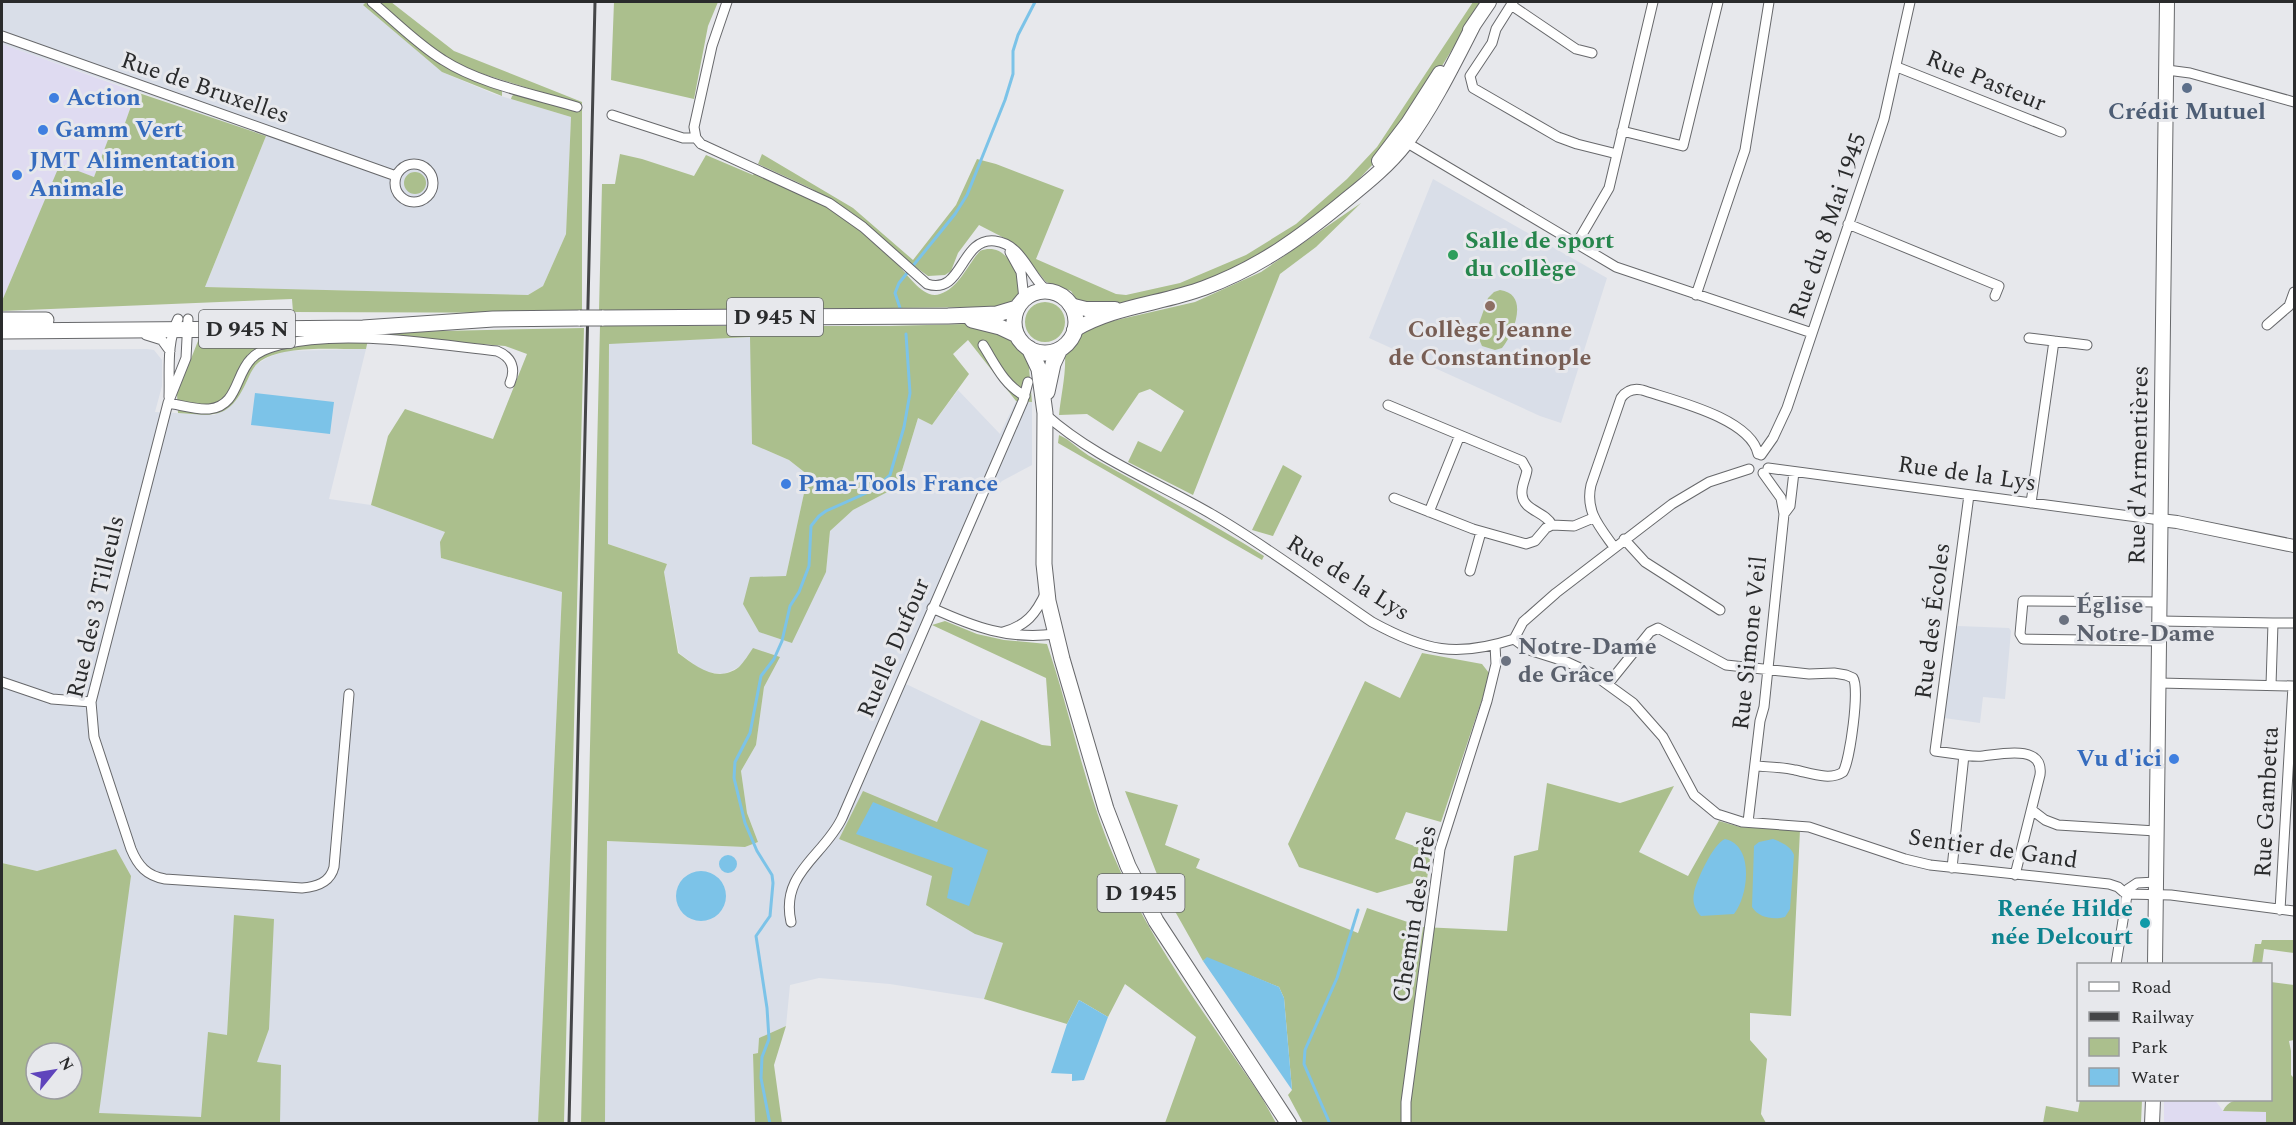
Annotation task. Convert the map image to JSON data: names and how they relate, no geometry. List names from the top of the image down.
{
  "streets": {
    "main road": ["D 945 N", "Rue d'Armentières", "D 1945"],
    "street": [
      "Rue Pasteur",
      "Rue de Bruxelles",
      "Rue du 8 Mai 1945",
      "Rue de la Lys",
      "Rue des 3 Tilleuls",
      "Rue des Écoles",
      "Rue Simone Veil",
      "Ruelle Dufour",
      "Rue Gambetta",
      "Sentier de Gand",
      "Chemin des Près"
    ]
  },
  "crossings": [
    ["Rue Pasteur", "Rue du 8 Mai 1945"],
    ["Rue du 8 Mai 1945", "Rue de la Lys"],
    ["Rue du 8 Mai 1945", "Rue Simone Veil"],
    ["D 945 N", "Rue des 3 Tilleuls"],
    ["D 945 N", "D 1945"],
    ["Rue d'Armentières", "Rue de la Lys"],
    ["Rue de la Lys", "Rue des Écoles"],
    ["Rue de la Lys", "Rue Simone Veil"],
    ["Rue de la Lys", "Sentier de Gand"],
    ["Rue de la Lys", "D 1945"],
    ["Rue de la Lys", "Chemin des Près"],
    ["Rue Simone Veil", "Sentier de Gand"]
  ],
  "places": [
    "Crédit Mutuel",
    "Action",
    "Gamm Vert",
    "JMT Alimentation Animale",
    "Salle de sport du collège",
    "Collège Jeanne de Constantinople",
    "Pma-Tools France",
    "Église Notre-Dame",
    "Notre-Dame de Grâce",
    "Vu d'ici",
    "Renée Hilde née Delcourt"
  ],
  "legend": [
    "Road",
    "Railway",
    "Park",
    "Water"
  ],
  "north": "top right"
}
